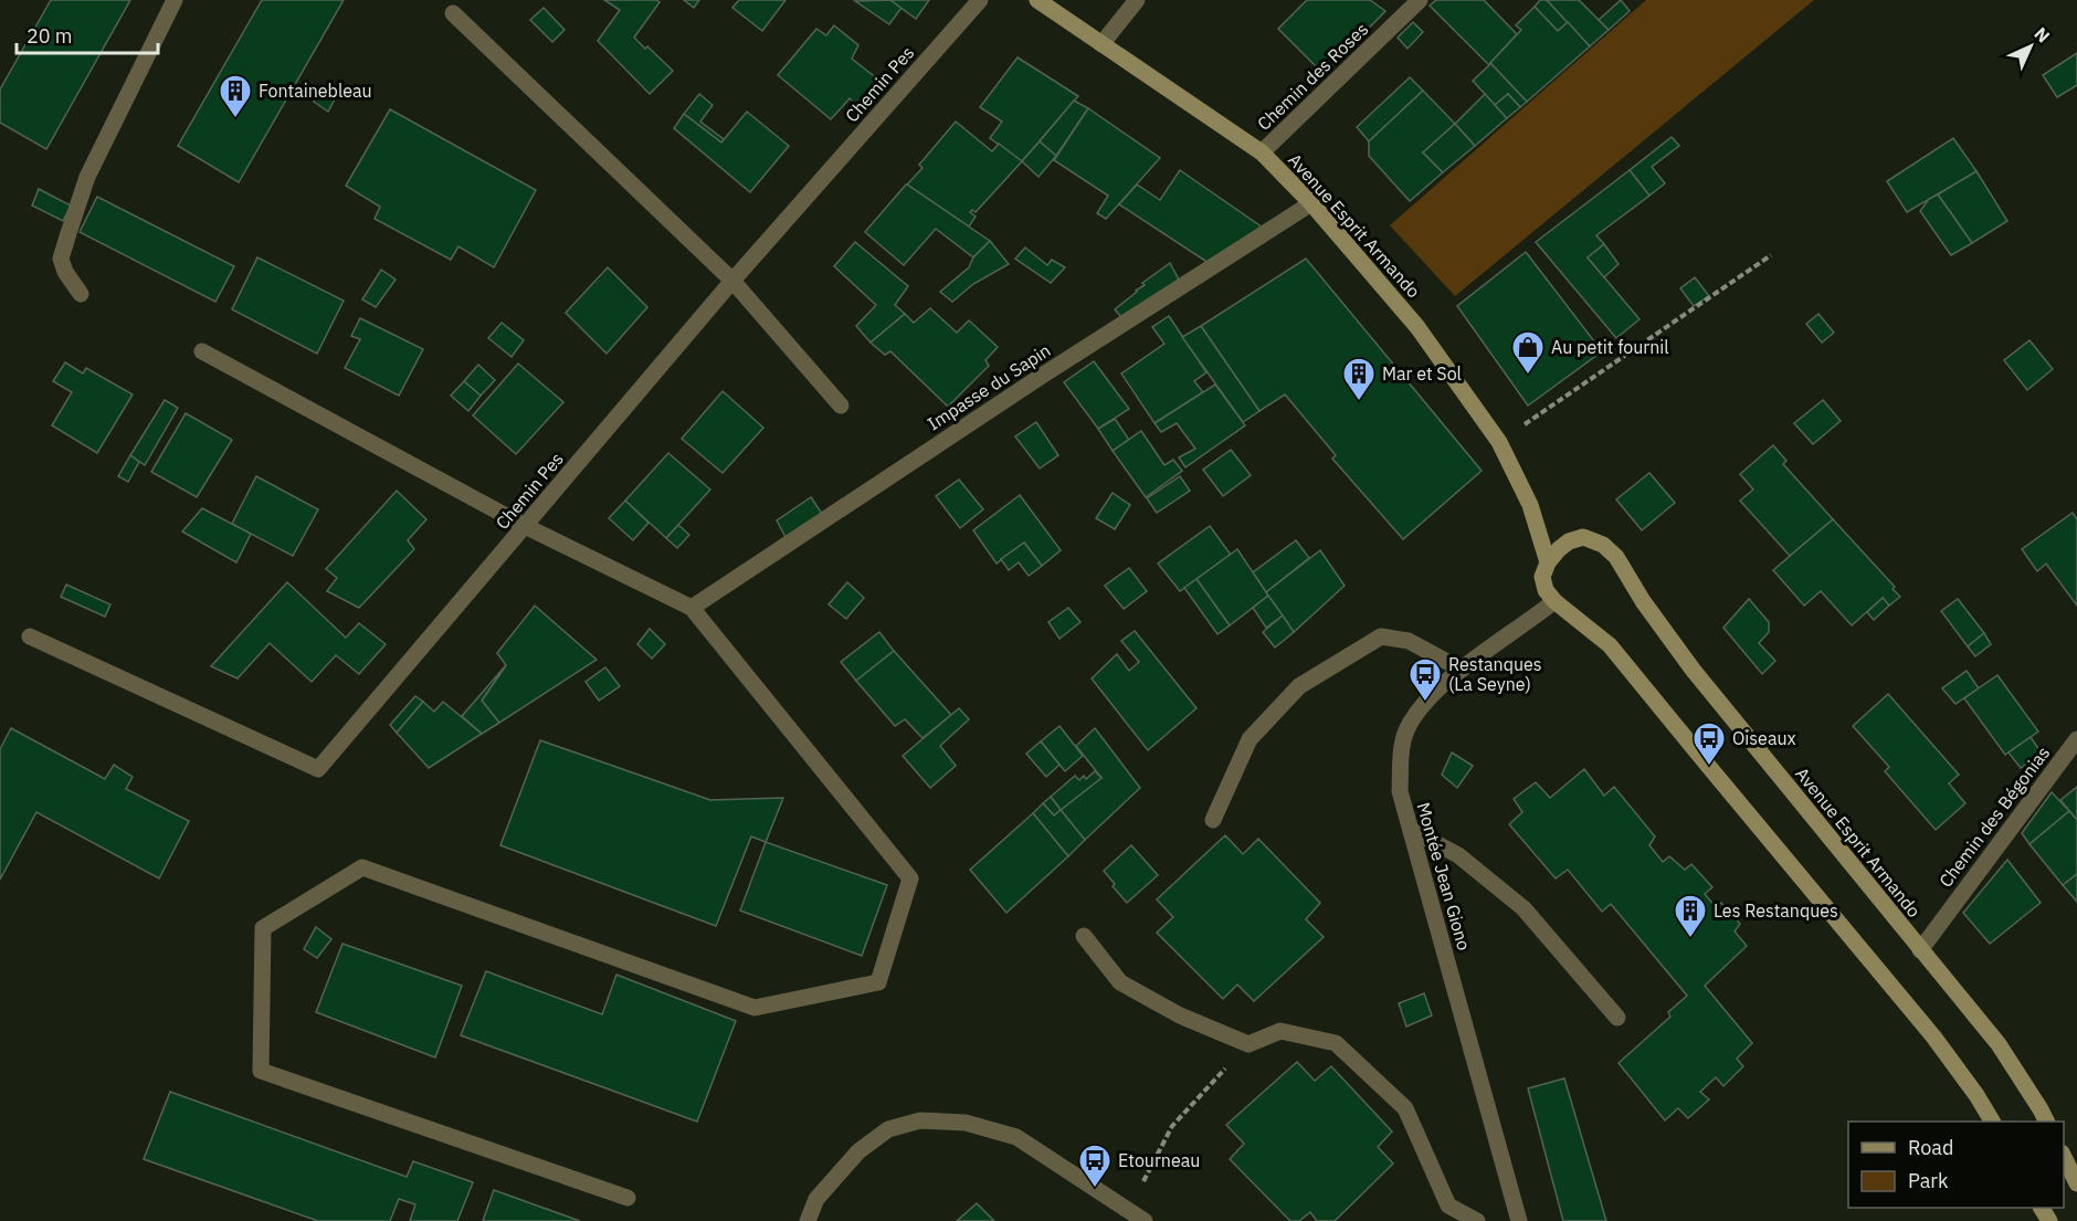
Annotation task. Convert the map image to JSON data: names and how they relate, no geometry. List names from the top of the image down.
{
  "streets": {
    "street": [
      "Chemin des Roses",
      "Chemin Pes",
      "Avenue Esprit Armando",
      "Impasse du Sapin",
      "Chemin des Bégonias",
      "Montée Jean Giono"
    ]
  },
  "crossings": [
    ["Chemin des Roses", "Avenue Esprit Armando"],
    ["Avenue Esprit Armando", "Impasse du Sapin"],
    ["Avenue Esprit Armando", "Chemin des Bégonias"],
    ["Avenue Esprit Armando", "Montée Jean Giono"]
  ],
  "places": {
    "building": ["Fontainebleau", "Mar et Sol", "Les Restanques"],
    "shop": ["Au petit fournil"],
    "bus stop": ["Restanques (La Seyne)", "Oiseaux", "Etourneau"]
  },
  "legend": ["Road", "Park"],
  "scale_bar": "20 m",
  "north": "top right"
}
